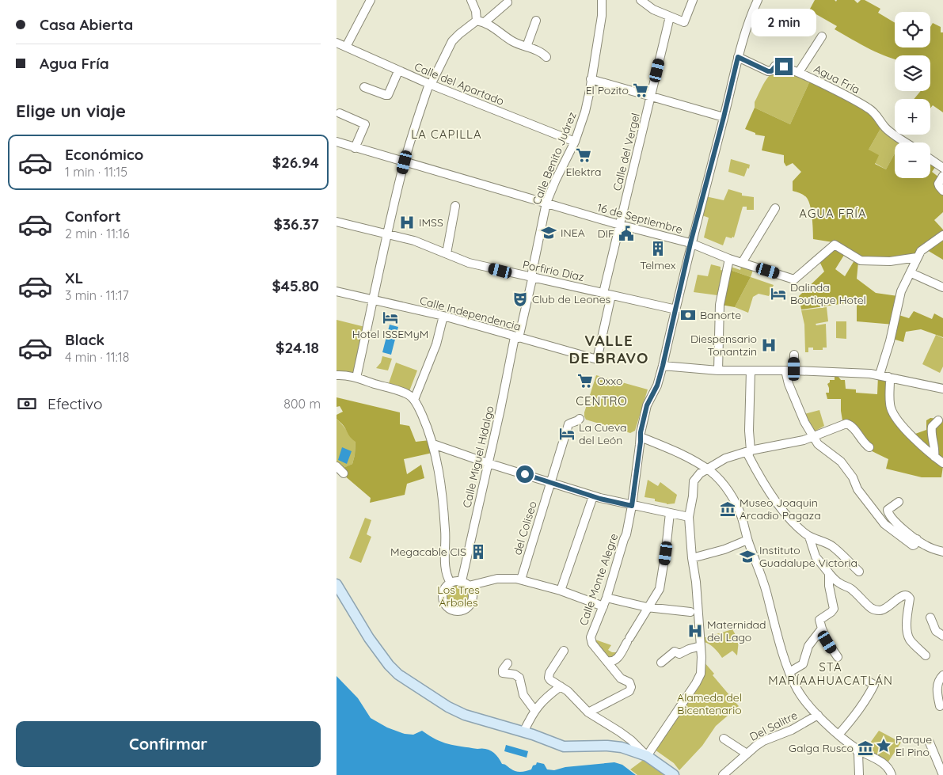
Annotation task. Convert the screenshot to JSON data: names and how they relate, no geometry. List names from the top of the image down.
{
  "streets": {
    "street": [
      "Agua Fría",
      "Calle del Apartado",
      "Calle del Vergel",
      "Calle Benito Juárez",
      "16 de Septiembre",
      "Porfirio Díaz",
      "Calle Independencia",
      "Calle Miguel Hidalgo",
      "del Coliseo",
      "Calle Monte Alegre",
      "Del Salitre"
    ]
  },
  "crossings": [
    ["Agua Fría", "Calle Monte Alegre"],
    ["Calle del Apartado", "Calle Benito Juárez"],
    ["Calle del Vergel", "16 de Septiembre"],
    ["Calle del Vergel", "Porfirio Díaz"],
    ["Calle del Vergel", "Calle Independencia"],
    ["Calle Benito Juárez", "16 de Septiembre"],
    ["Calle Benito Juárez", "Porfirio Díaz"],
    ["Calle Benito Juárez", "Calle Independencia"],
    ["Calle Benito Juárez", "Calle Miguel Hidalgo"],
    ["16 de Septiembre", "Calle Monte Alegre"],
    ["Porfirio Díaz", "Calle Monte Alegre"],
    ["Calle Independencia", "Calle Miguel Hidalgo"]
  ],
  "districts": [
    "LA CAPILLA",
    "AGUA FRÍA",
    "VALLE DE BRAVO",
    "CENTRO",
    "STA MARÍAAHUACATLÁN"
  ],
  "parks": ["Los Tres Árboles", "Alameda del Bicentenario"],
  "places": {
    "supermarket": ["El Pozito", "Elektra", "Oxxo"],
    "hospital": ["IMSS", "Diespensario Tonantzin", "Maternidad del Lago"],
    "school or university": ["INEA", "Instituto Guadalupe Victoria"],
    "public building": ["DIF"],
    "building": ["Telmex", "Megacable CIS"],
    "hotel": ["Dalinda Boutique Hotel", "Hotel ISSEMyM", "La Cueva del León"],
    "theatre": ["Club de Leones"],
    "bank": ["Banorte"],
    "museum": ["Museo Joaquin Arcadio Pagaza", "Galga Rusco"],
    "place": ["Parque El Pino"]
  },
  "page": {
    "banner": ["Casa Abierta", "Agua Fría"],
    "bubble": "2 min",
    "map_buttons": ["+", "−"],
    "heading": "Elige un viaje",
    "list": [
      {
        "name": "Económico",
        "note": "1 min · 11:15",
        "value": "$26.94"
      },
      {
        "name": "Confort",
        "note": "2 min · 11:16",
        "value": "$36.37"
      },
      {
        "name": "XL",
        "note": "3 min · 11:17",
        "value": "$45.80"
      },
      {
        "name": "Black",
        "note": "4 min · 11:18",
        "value": "$24.18"
      }
    ],
    "pay": ["Efectivo", "800 m"],
    "buttons": "Confirmar"
  }
}
